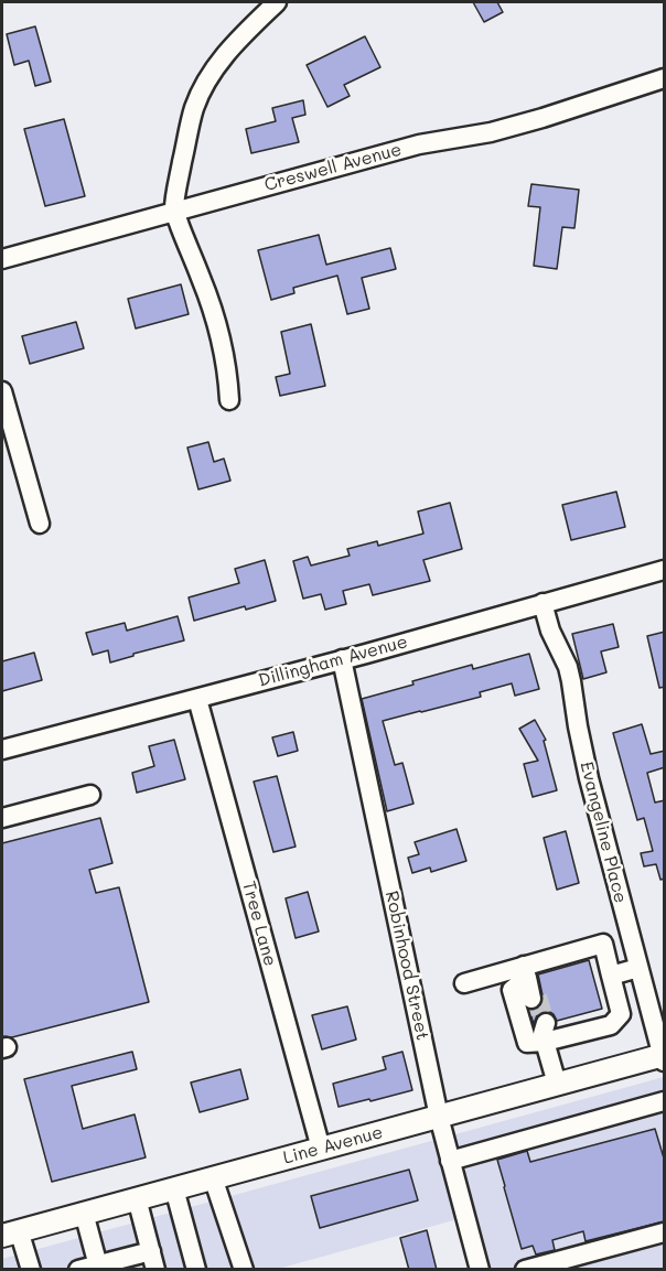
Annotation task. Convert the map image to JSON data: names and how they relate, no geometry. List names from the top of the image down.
{
  "streets": {
    "main road": ["Line Avenue"],
    "street": [
      "Creswell Avenue",
      "Dillingham Avenue",
      "Evangeline Place",
      "Tree Lane",
      "Robinhood Street"
    ]
  },
  "crossings": [
    ["Dillingham Avenue", "Evangeline Place"],
    ["Dillingham Avenue", "Tree Lane"],
    ["Dillingham Avenue", "Robinhood Street"],
    ["Evangeline Place", "Line Avenue"],
    ["Tree Lane", "Line Avenue"],
    ["Robinhood Street", "Line Avenue"]
  ]
}
